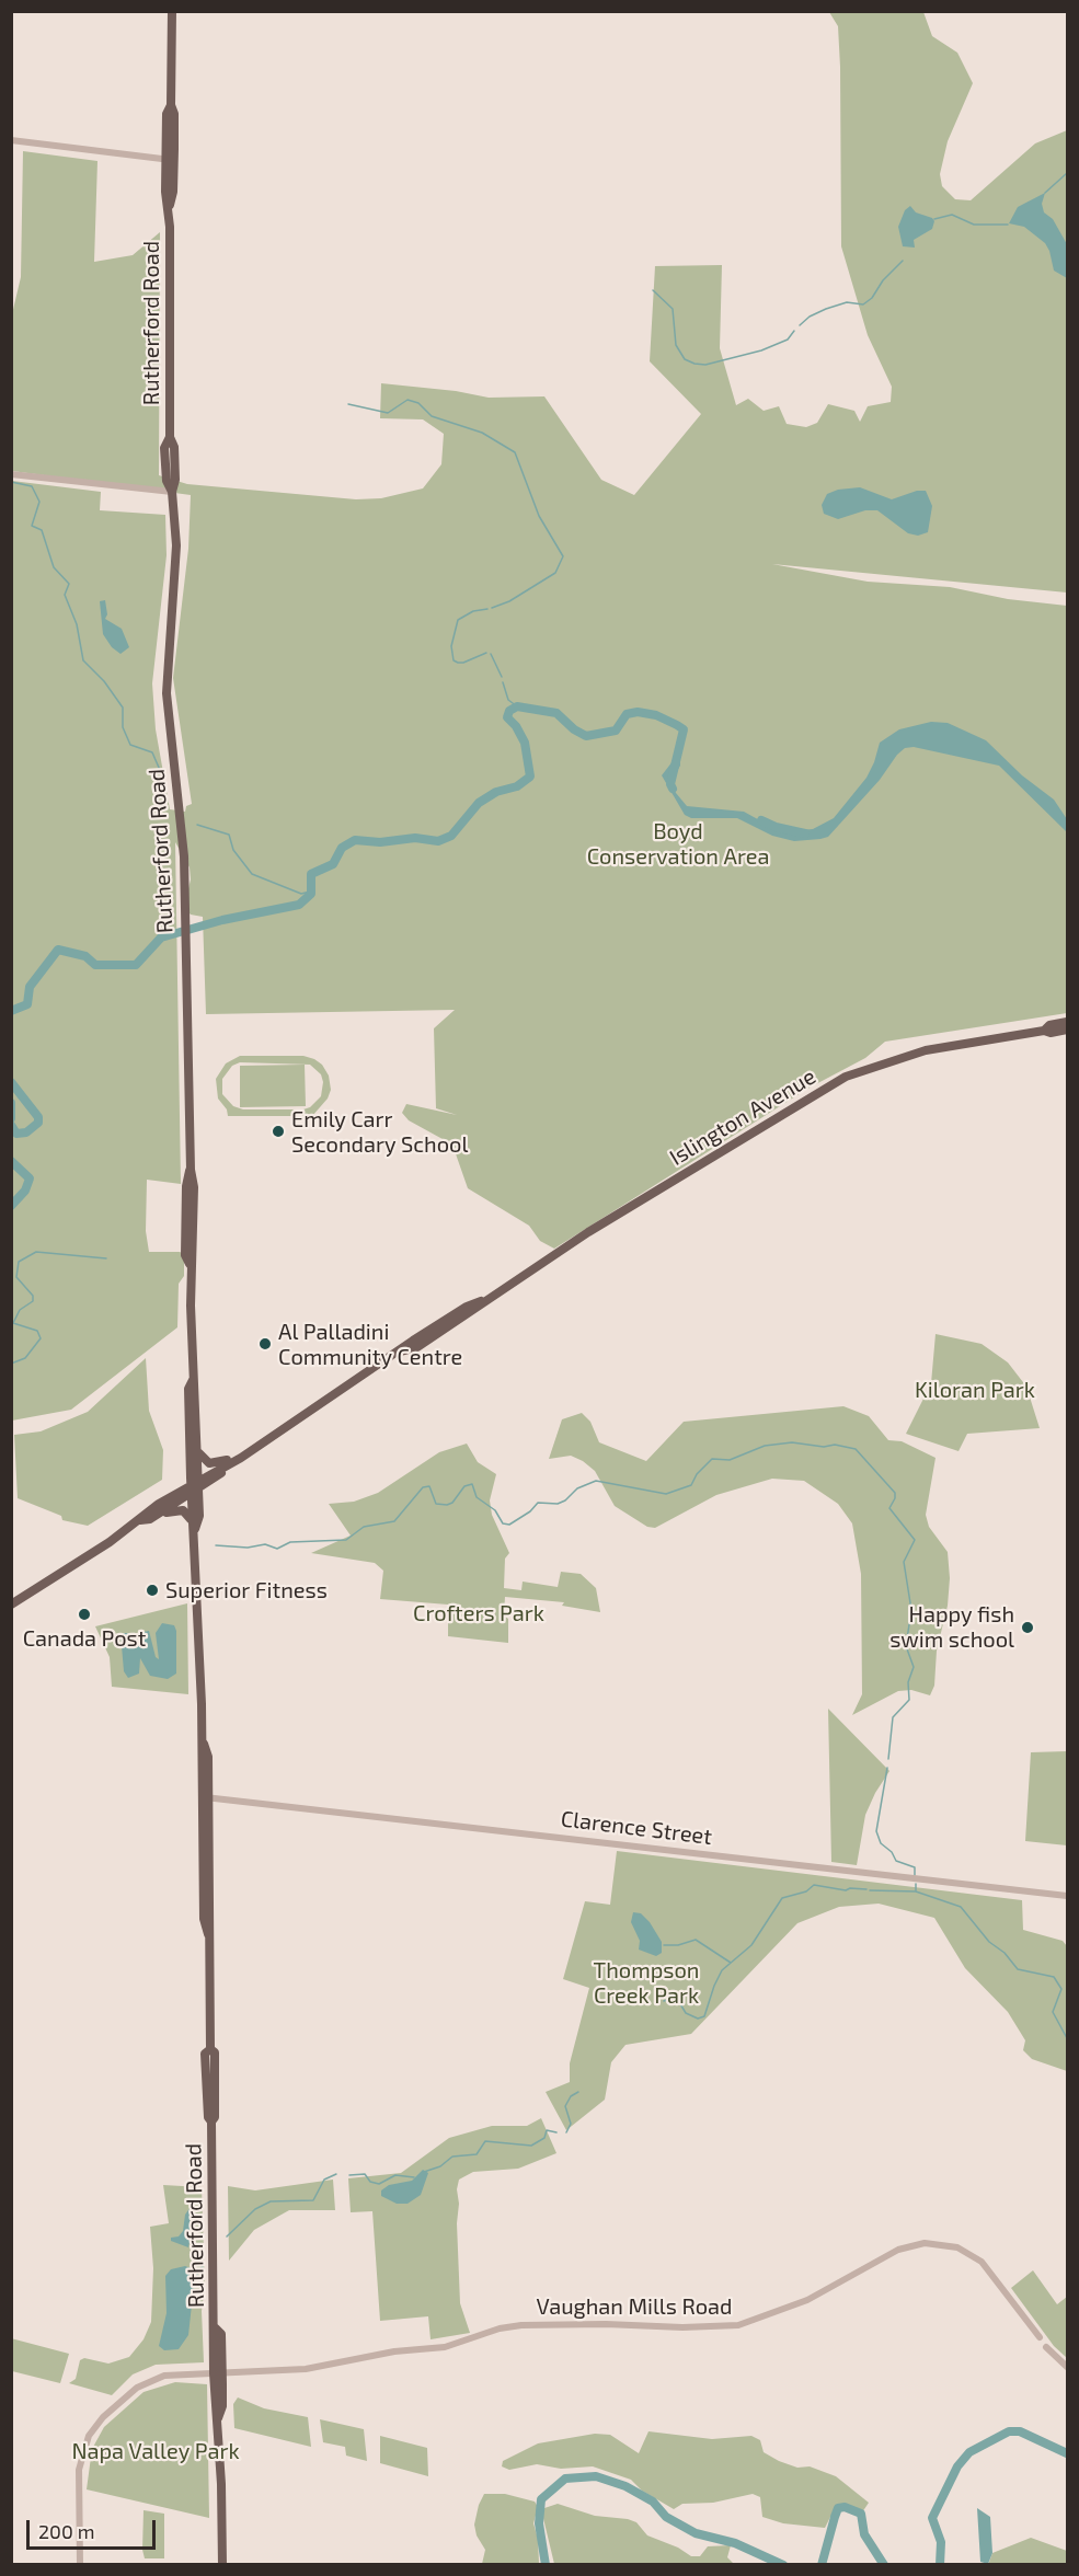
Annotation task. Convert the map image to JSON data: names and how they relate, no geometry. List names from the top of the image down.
{
  "streets": {
    "main road": ["Rutherford Road", "Islington Avenue"],
    "street": ["Clarence Street", "Vaughan Mills Road"]
  },
  "crossings": [
    ["Rutherford Road", "Islington Avenue"],
    ["Rutherford Road", "Clarence Street"],
    ["Rutherford Road", "Vaughan Mills Road"]
  ],
  "parks": [
    "Boyd Conservation Area",
    "Kiloran Park",
    "Crofters Park",
    "Thompson Creek Park",
    "Napa Valley Park"
  ],
  "places": [
    "Emily Carr Secondary School",
    "Al Palladini Community Centre",
    "Superior Fitness",
    "Canada Post",
    "Happy fish swim school"
  ],
  "scale_bar": "200 m"
}
